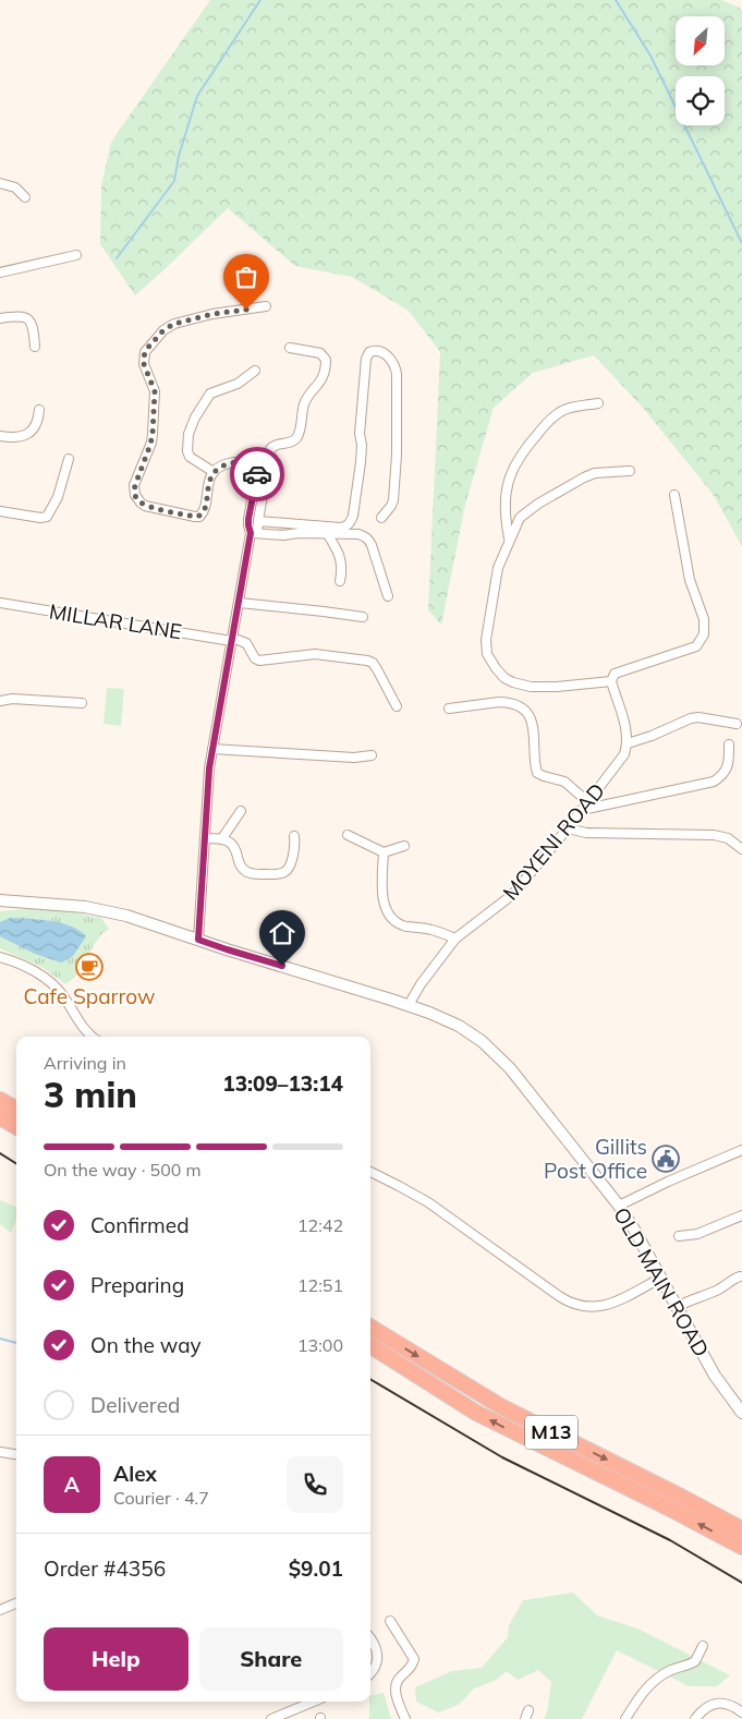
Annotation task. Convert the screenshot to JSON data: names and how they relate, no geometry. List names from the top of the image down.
{
  "streets": {
    "highway": ["M13"],
    "street": ["MILLAR LANE", "MOYENI ROAD", "OLD MAIN ROAD"]
  },
  "crossings": [
    ["MOYENI ROAD", "OLD MAIN ROAD"]
  ],
  "places": {
    "cafe": ["Cafe Sparrow"],
    "public building": ["Gillits Post Office"]
  },
  "north": "bottom left",
  "page": {
    "heading": ["3 min", "Arriving in", "13:09–13:14"],
    "panel": [
      "Alex",
      "Courier · 4.7",
      "Order #4356",
      "$9.01"
    ],
    "bar": "On the way · 500 m",
    "list": [
      ["Confirmed", "12:42"],
      ["Preparing", "12:51"],
      ["On the way", "13:00"],
      "Delivered"
    ],
    "round": "A",
    "buttons": ["Help", "Share"]
  }
}
